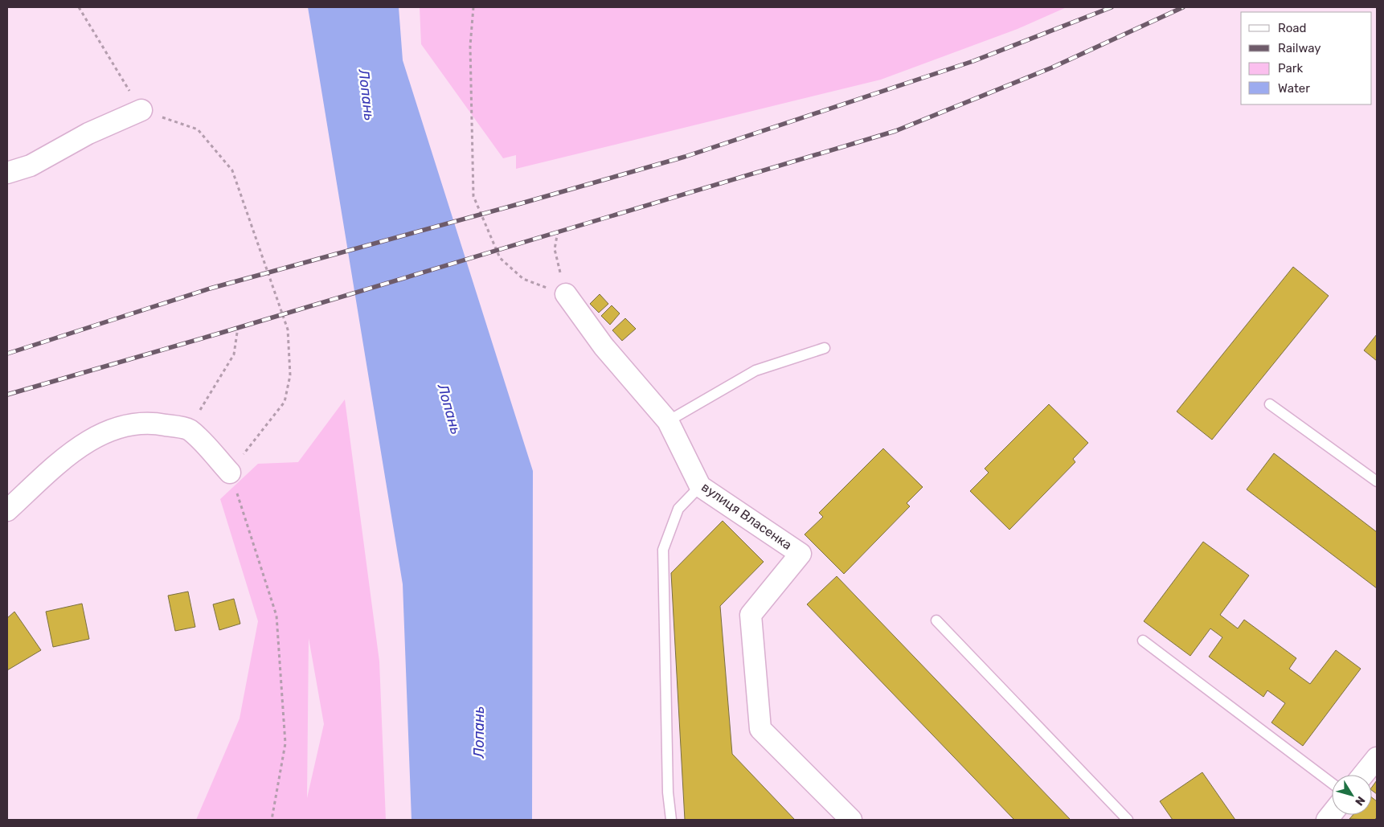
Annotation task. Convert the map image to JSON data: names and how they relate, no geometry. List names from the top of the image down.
{
  "streets": {
    "street": ["вулиця Власенка"]
  },
  "water": ["Лопань"],
  "legend": [
    "Road",
    "Railway",
    "Park",
    "Water"
  ],
  "north": "bottom right"
}
